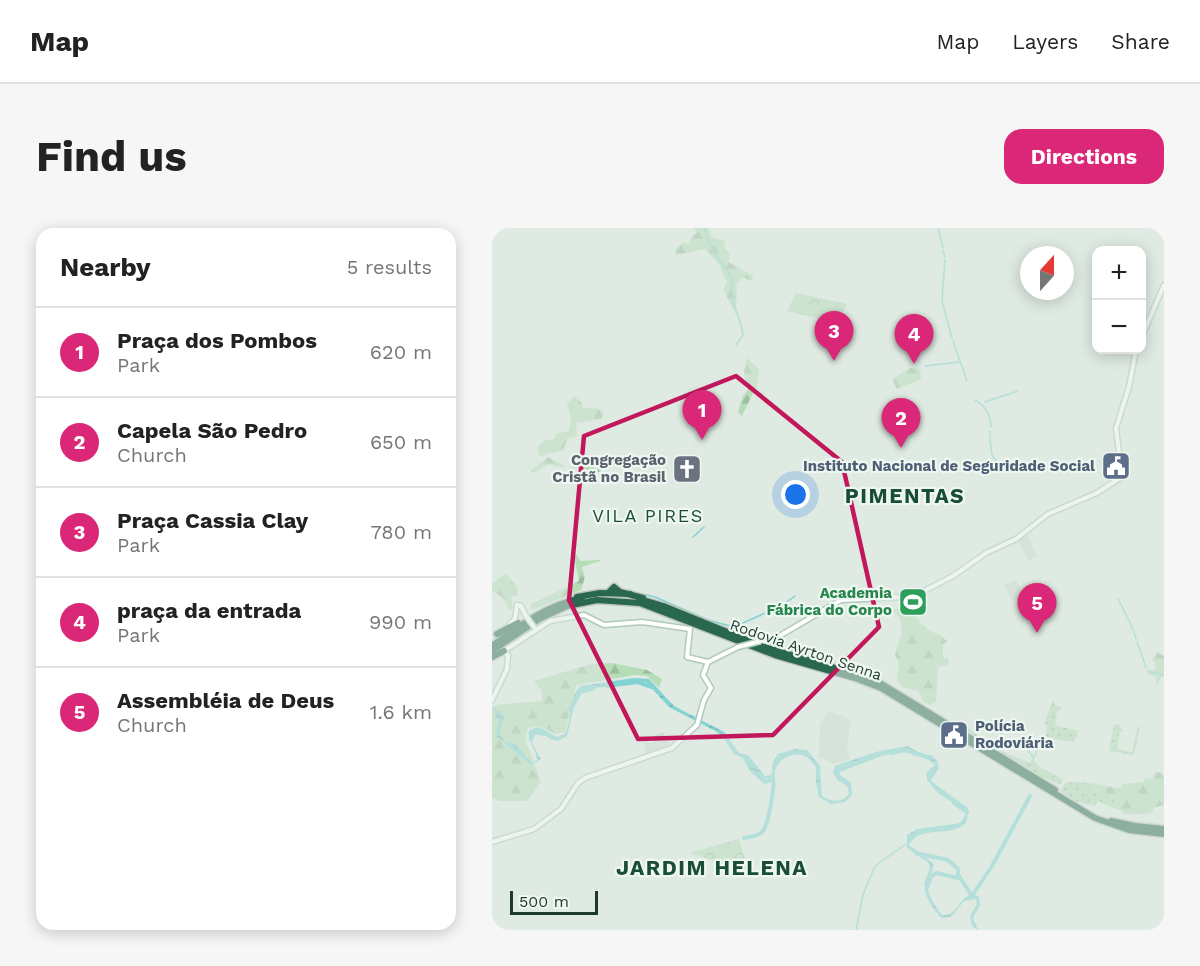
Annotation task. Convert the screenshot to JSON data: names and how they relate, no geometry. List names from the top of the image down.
{
  "streets": {
    "highway": ["Rodovia Ayrton Senna"]
  },
  "districts": ["PIMENTAS", "VILA PIRES", "JARDIM HELENA"],
  "places": {
    "public building": ["Instituto Nacional de Seguridade Social", "Polícia Rodoviária"],
    "church": ["Congregação Cristã no Brasil"],
    "sports": ["Academia Fábrica do Corpo"]
  },
  "scale_bar": "500 m",
  "north": "top",
  "page": {
    "header": "Map",
    "nav": ["Map", "Layers", "Share"],
    "buttons": "Directions",
    "title": "Find us",
    "heading": ["Nearby", "5 results"],
    "map_buttons": ["+", "−"],
    "list": [
      {
        "mark": "1",
        "name": "Praça dos Pombos",
        "note": "Park",
        "value": "620 m"
      },
      {
        "mark": "2",
        "name": "Capela São Pedro",
        "note": "Church",
        "value": "650 m"
      },
      {
        "mark": "3",
        "name": "Praça Cassia Clay",
        "note": "Park",
        "value": "780 m"
      },
      {
        "mark": "4",
        "name": "praça da entrada",
        "note": "Park",
        "value": "990 m"
      },
      {
        "mark": "5",
        "name": "Assembléia de Deus",
        "note": "Church",
        "value": "1.6 km"
      }
    ],
    "pins": [
      "3",
      "4",
      "1",
      "2",
      "5"
    ],
    "scale": "500 m"
  }
}
